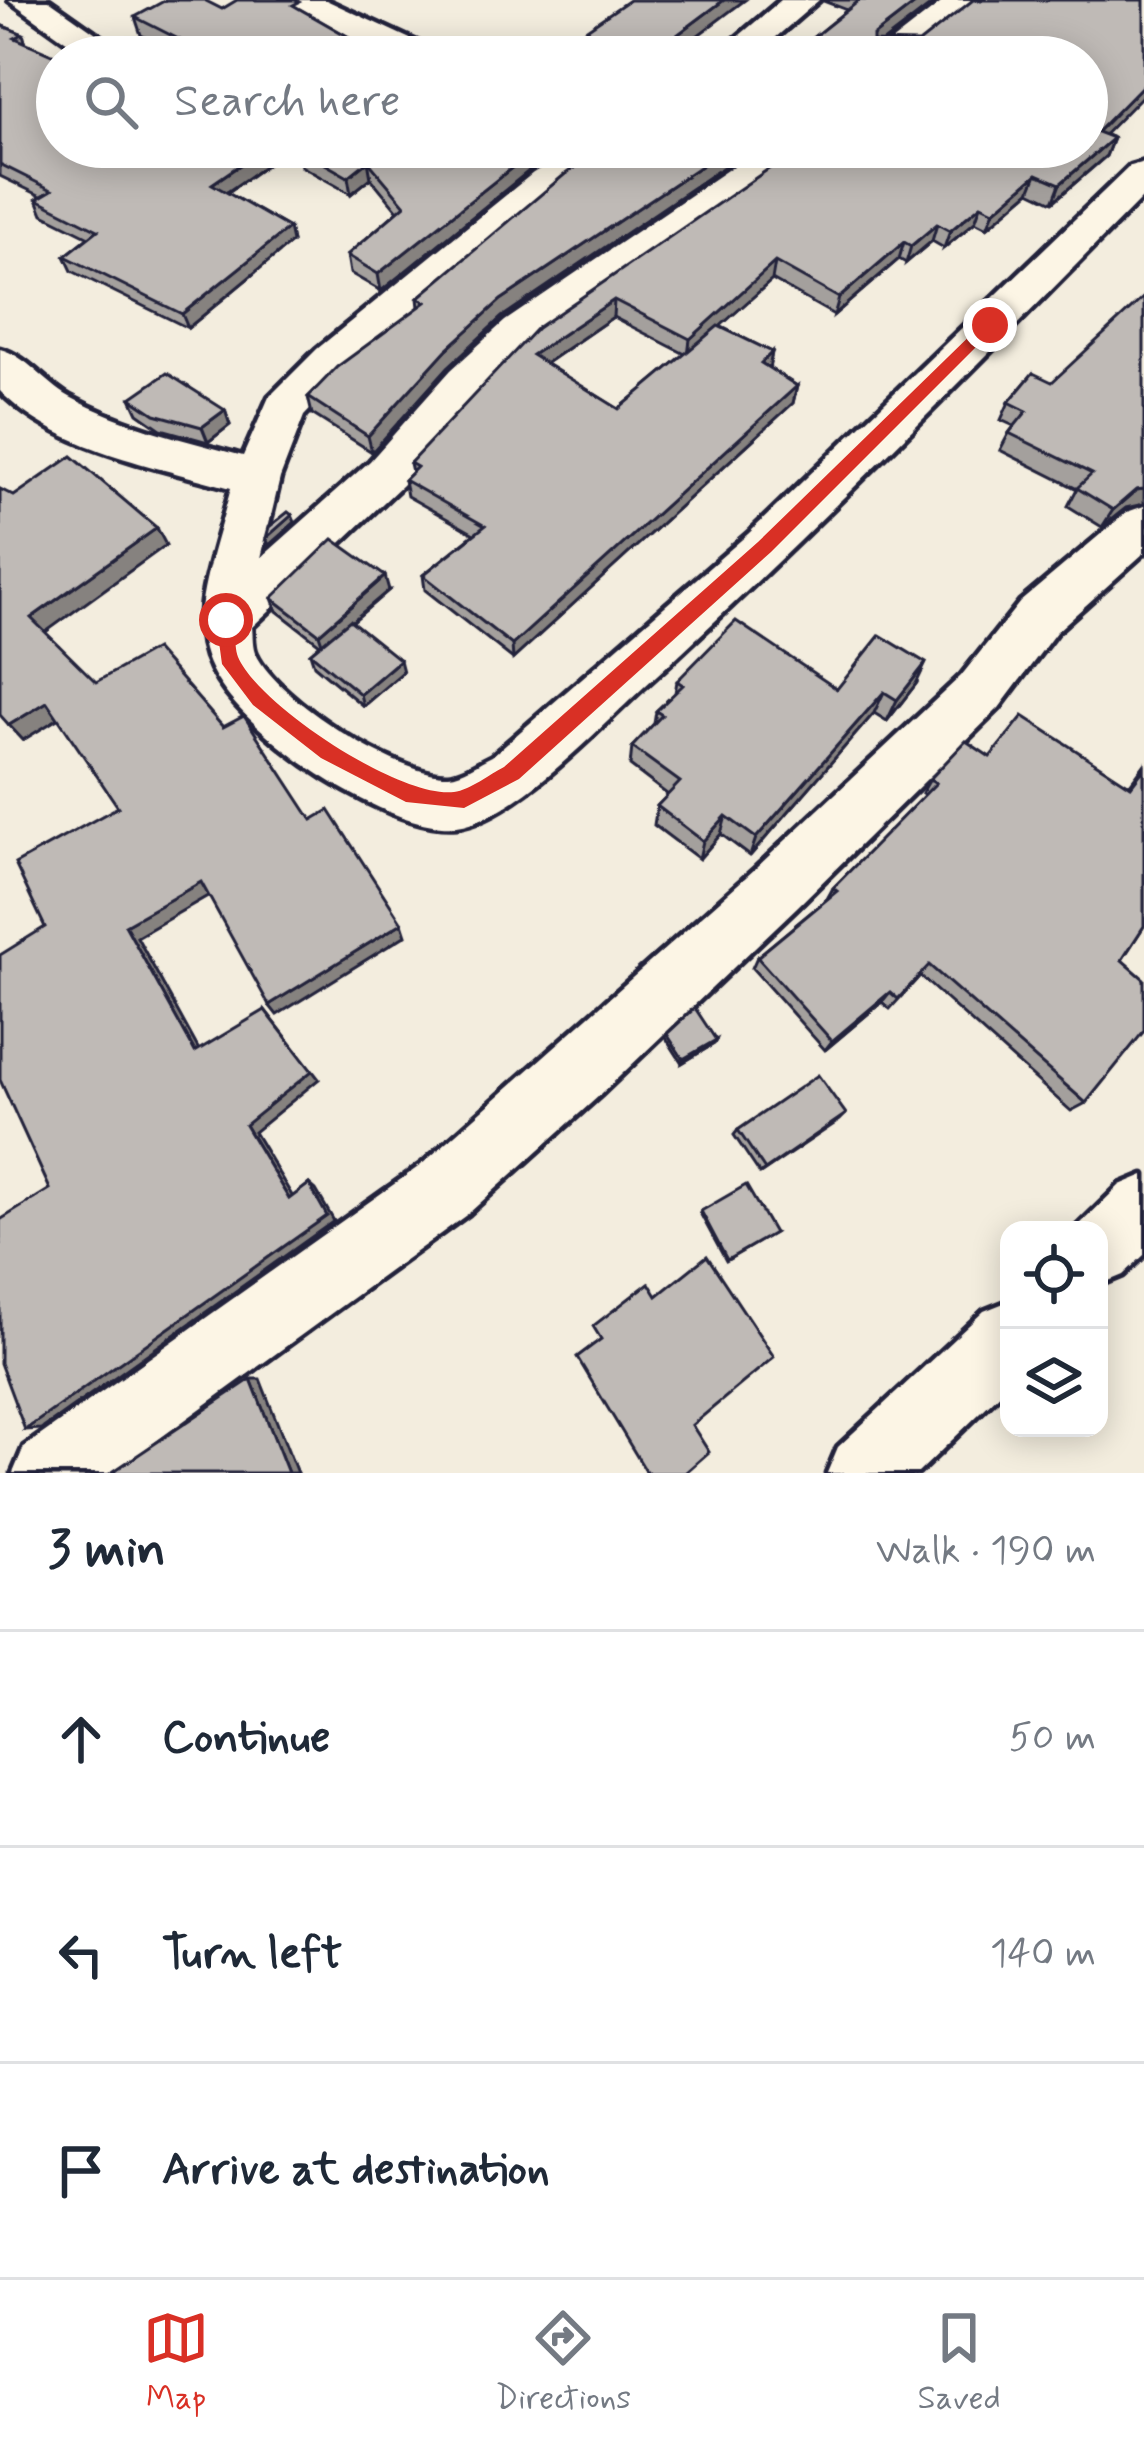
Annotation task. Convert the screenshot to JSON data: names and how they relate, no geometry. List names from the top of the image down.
{
  "page": {
    "search": "Search here",
    "heading": ["3 min", "Walk · 190 m"],
    "list": [
      ["Continue", "50 m"],
      ["Turn left", "140 m"],
      "Arrive at destination"
    ],
    "nav": ["Map", "Directions", "Saved"]
  }
}
